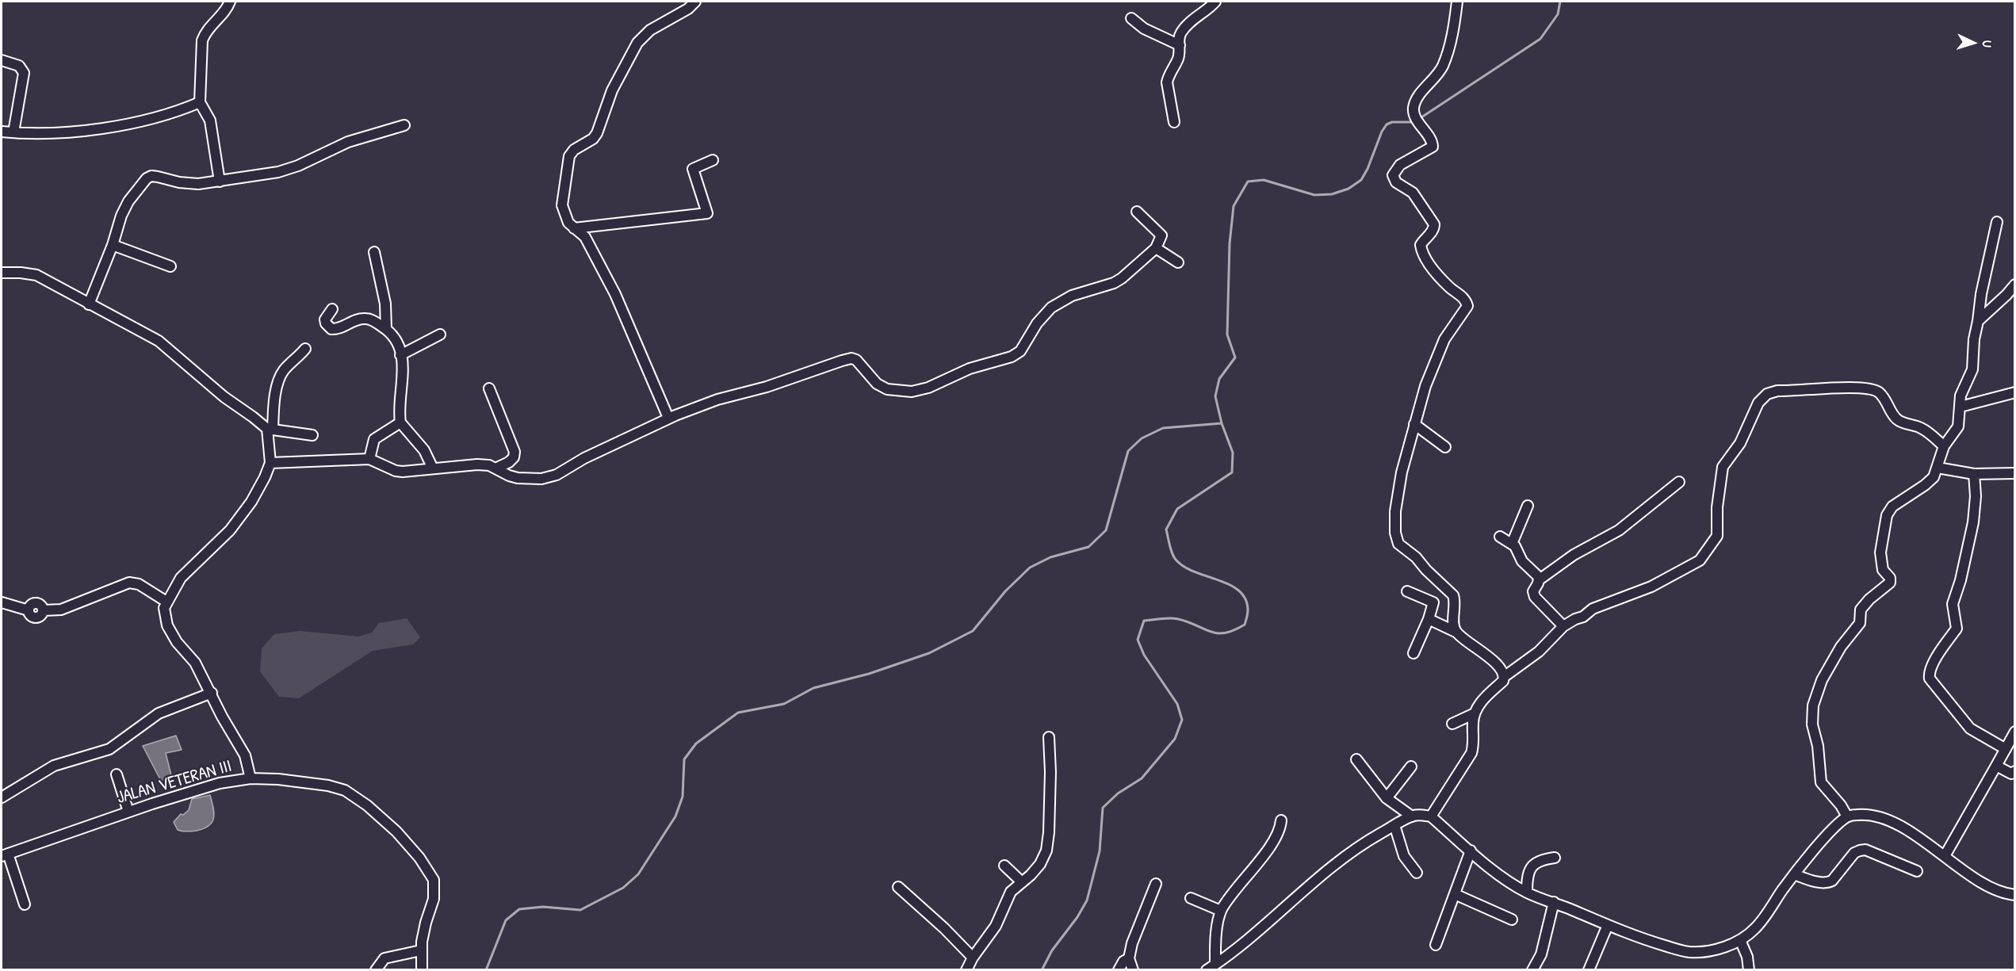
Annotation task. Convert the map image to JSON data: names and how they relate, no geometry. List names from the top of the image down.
{
  "streets": {
    "street": ["JALAN VETERAN III"]
  },
  "north": "right"
}
